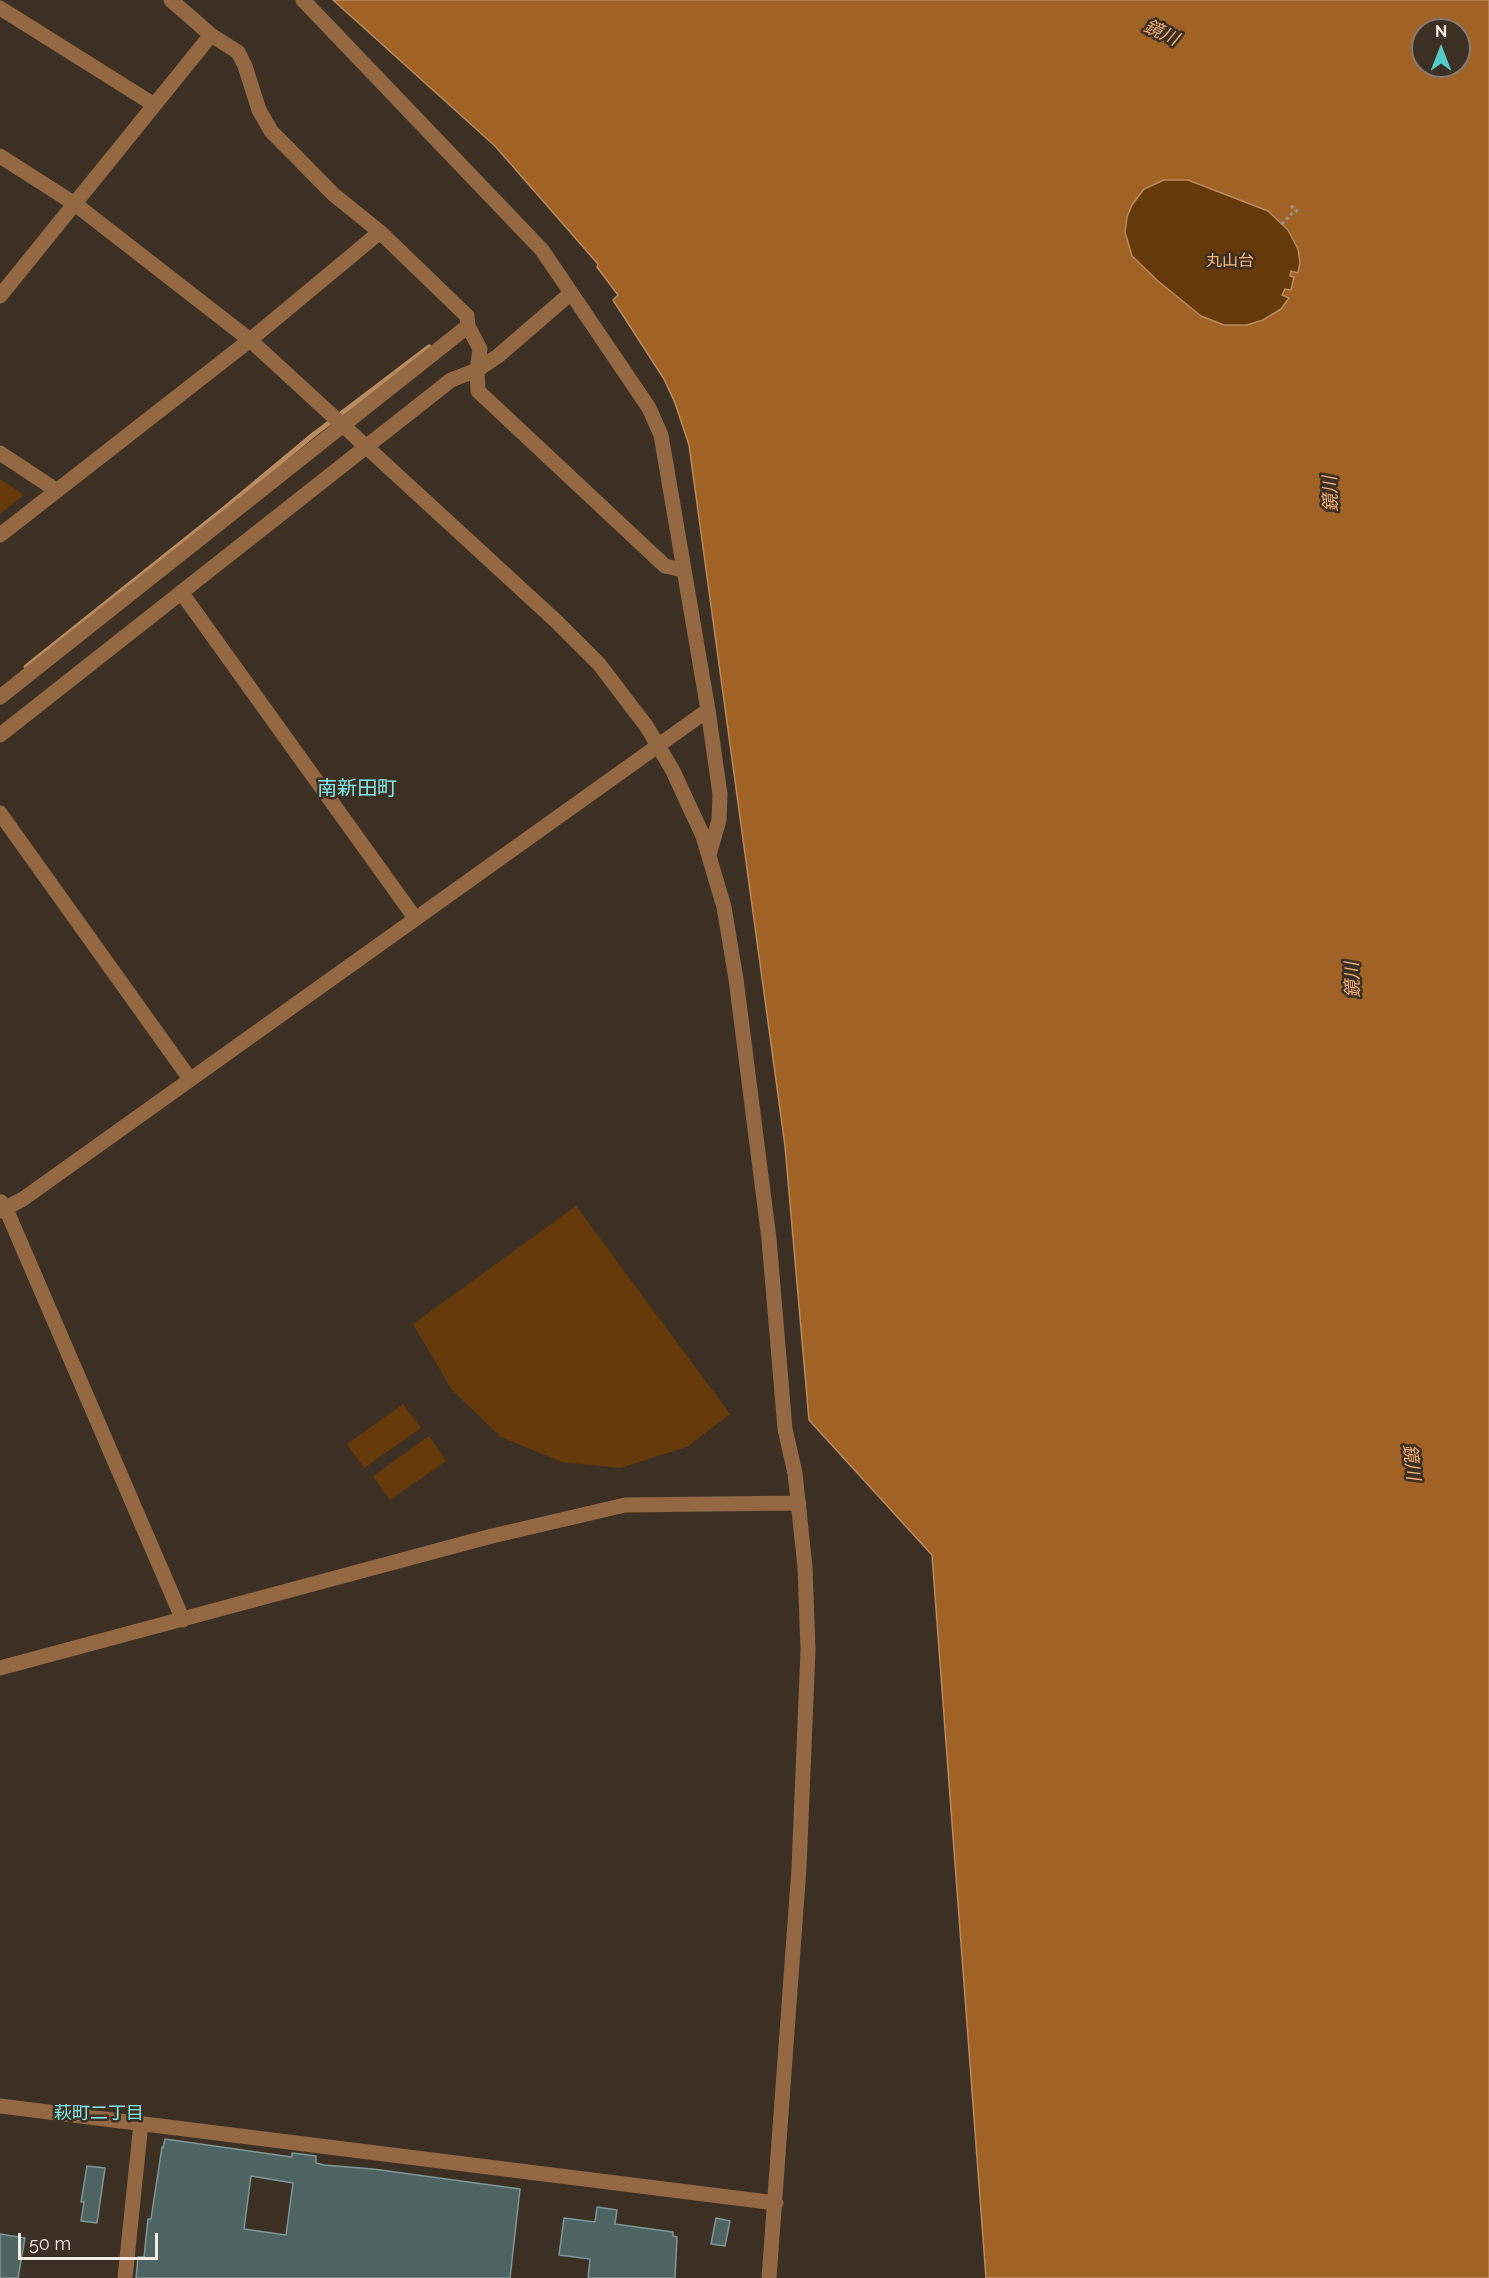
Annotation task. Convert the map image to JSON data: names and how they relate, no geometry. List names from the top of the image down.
{
  "districts": ["南新田町", "萩町二丁目"],
  "water": ["鏡川"],
  "parks": ["丸山台"],
  "scale_bar": "50 m",
  "north": "top"
}
